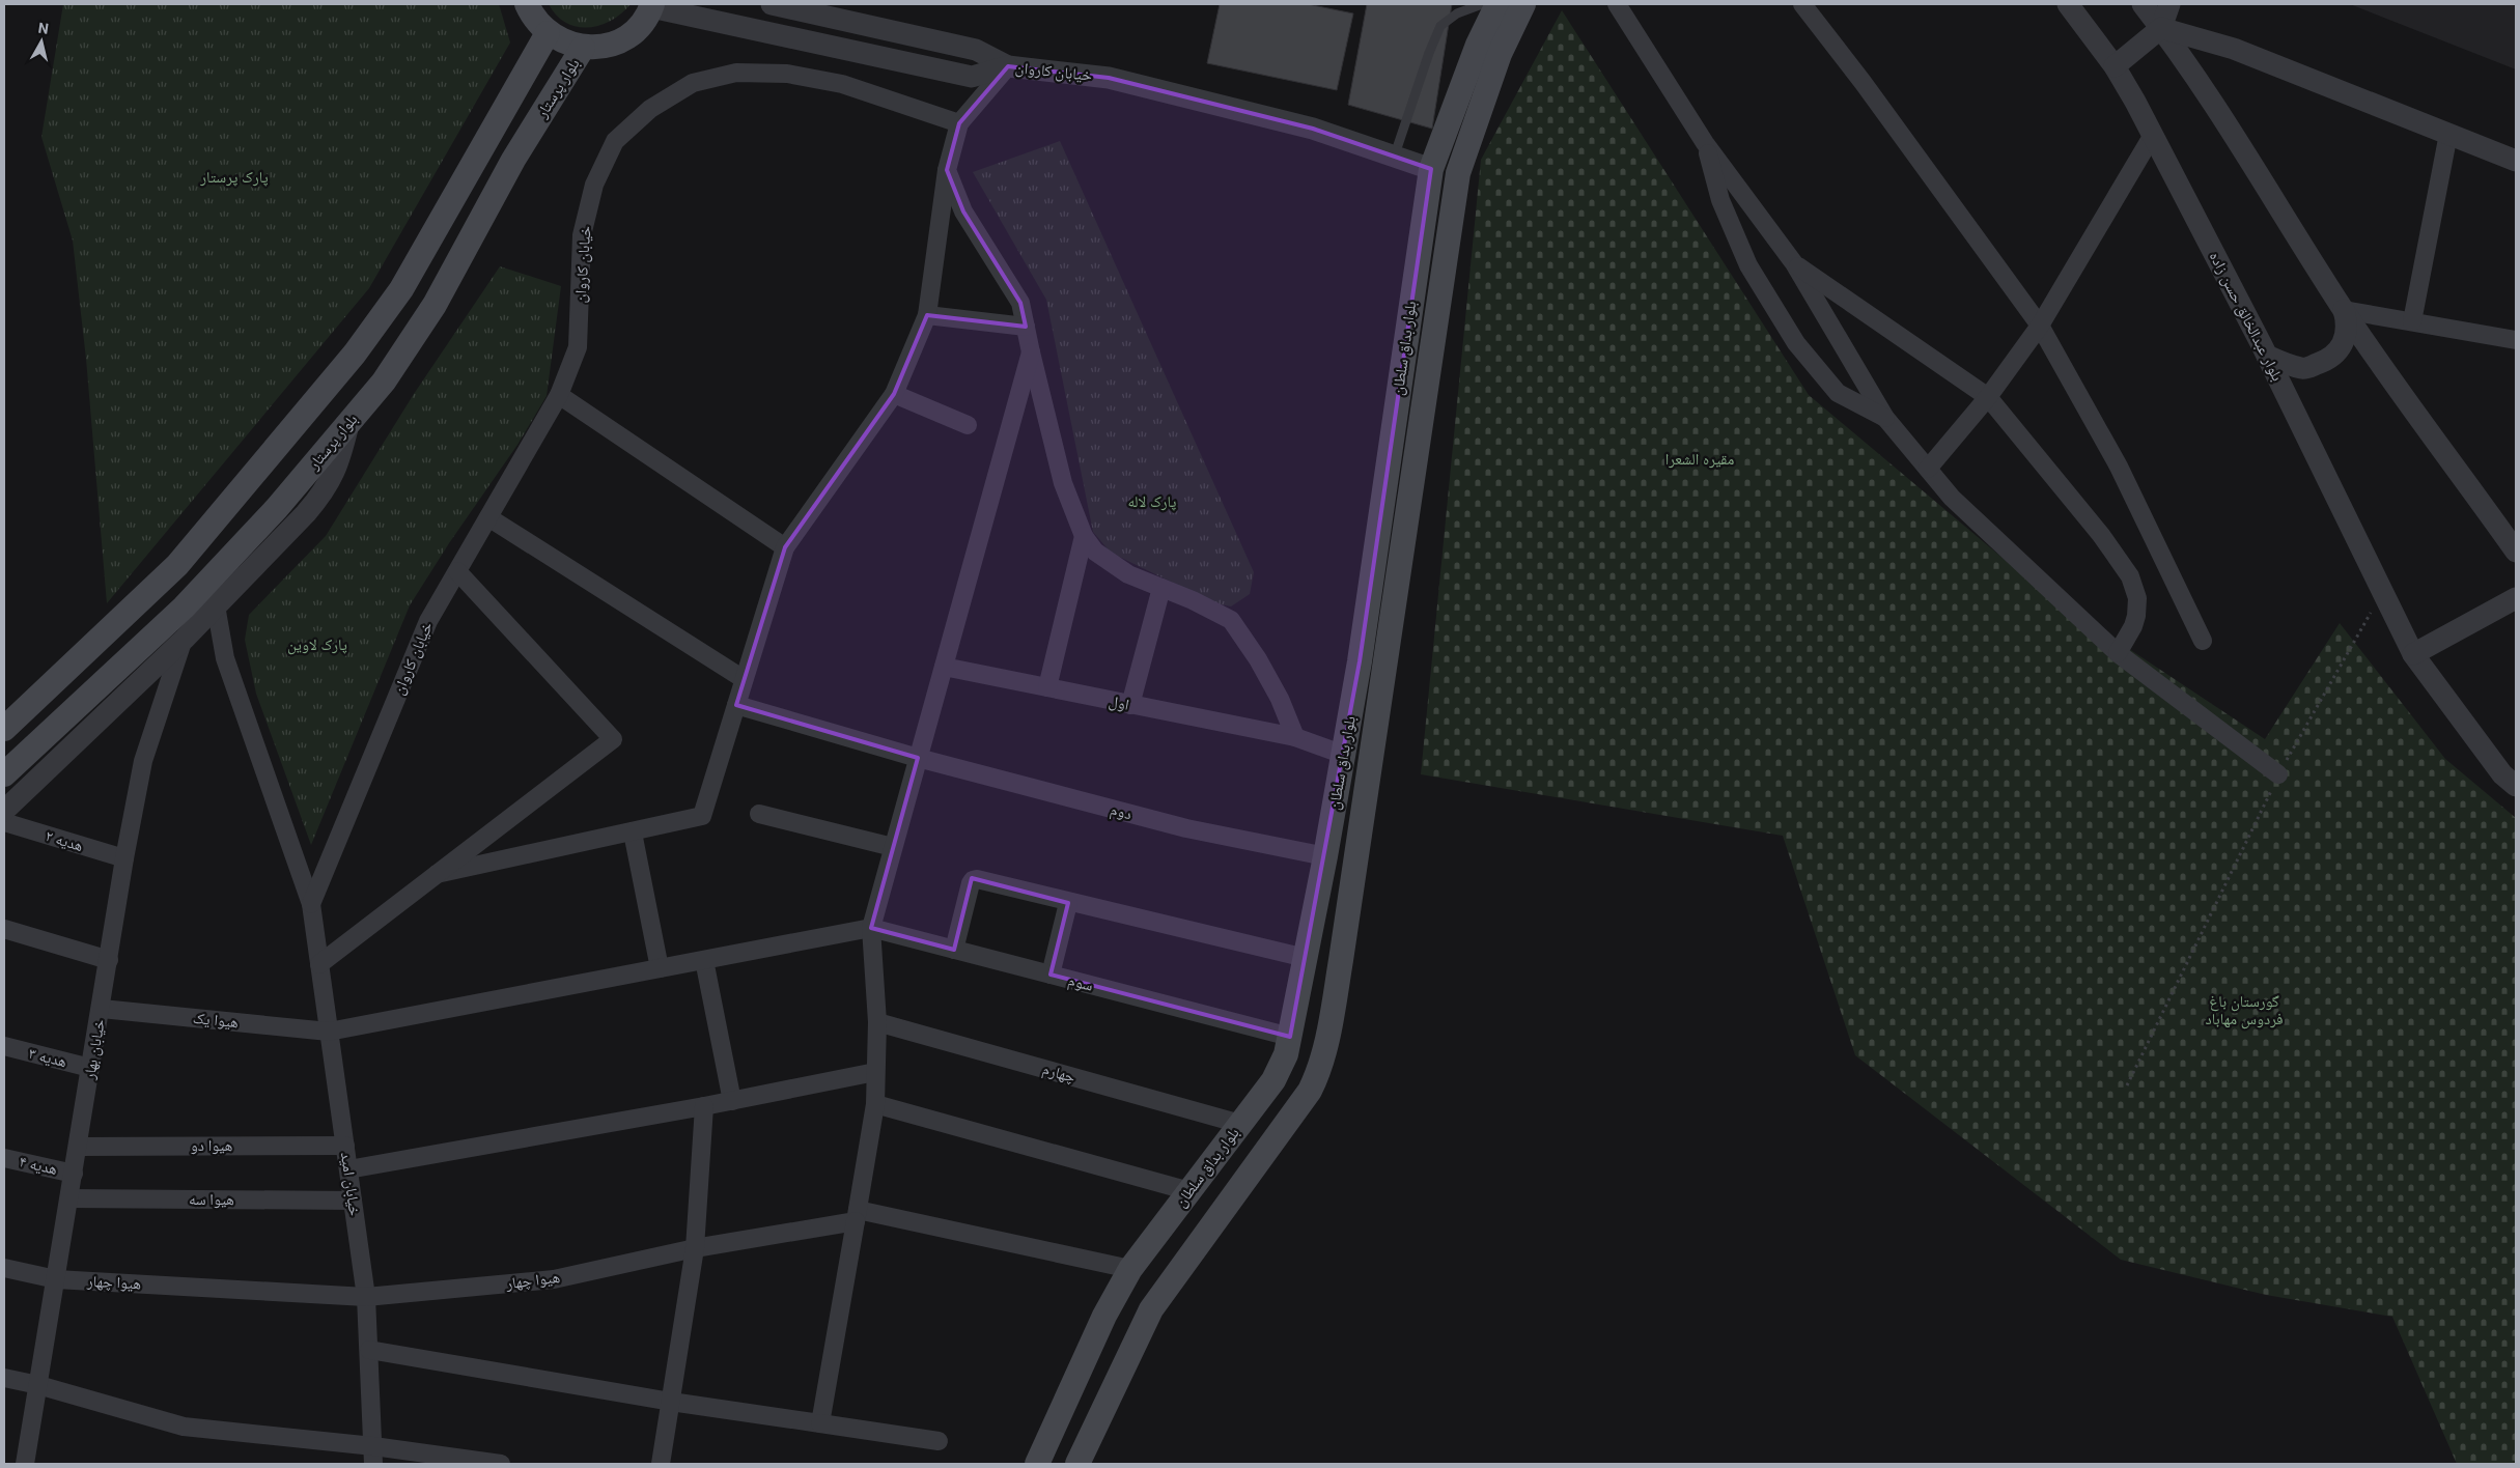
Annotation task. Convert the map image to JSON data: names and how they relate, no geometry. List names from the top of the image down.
{
  "streets": {
    "main road": ["بلوار پرستار", "بلوار بداق سلطان"],
    "street": [
      "خیابان کاروان",
      "بلوار عبدالخالق حسن زاده",
      "اول",
      "دوم",
      "هدیه ۲",
      "سوم",
      "هیوا یک",
      "خیابان بهار",
      "هدیه ۳",
      "چهارم",
      "هیوا دو",
      "هدیه ۴",
      "خیابان امید",
      "هیوا سه",
      "هیوا چهار"
    ]
  },
  "crossings": [
    ["خیابان کاروان", "بلوار بداق سلطان"],
    ["خیابان کاروان", "خیابان امید"],
    ["بلوار بداق سلطان", "اول"],
    ["بلوار بداق سلطان", "دوم"],
    ["بلوار بداق سلطان", "سوم"],
    ["بلوار بداق سلطان", "چهارم"],
    ["هدیه ۲", "خیابان بهار"],
    ["سوم", "هیوا یک"],
    ["هیوا یک", "خیابان بهار"],
    ["هیوا یک", "خیابان امید"],
    ["خیابان بهار", "هدیه ۳"],
    ["خیابان بهار", "هیوا دو"],
    ["خیابان بهار", "هدیه ۴"],
    ["خیابان بهار", "هیوا سه"],
    ["خیابان بهار", "هیوا چهار"],
    ["هیوا دو", "خیابان امید"],
    ["خیابان امید", "هیوا سه"],
    ["خیابان امید", "هیوا چهار"]
  ],
  "parks": [
    "پارک پرستار",
    "مقیره الشعرا",
    "پارک لاله",
    "پارک لاوین",
    "گورستان باغ فردوس مهاباد"
  ],
  "north": "top"
}
